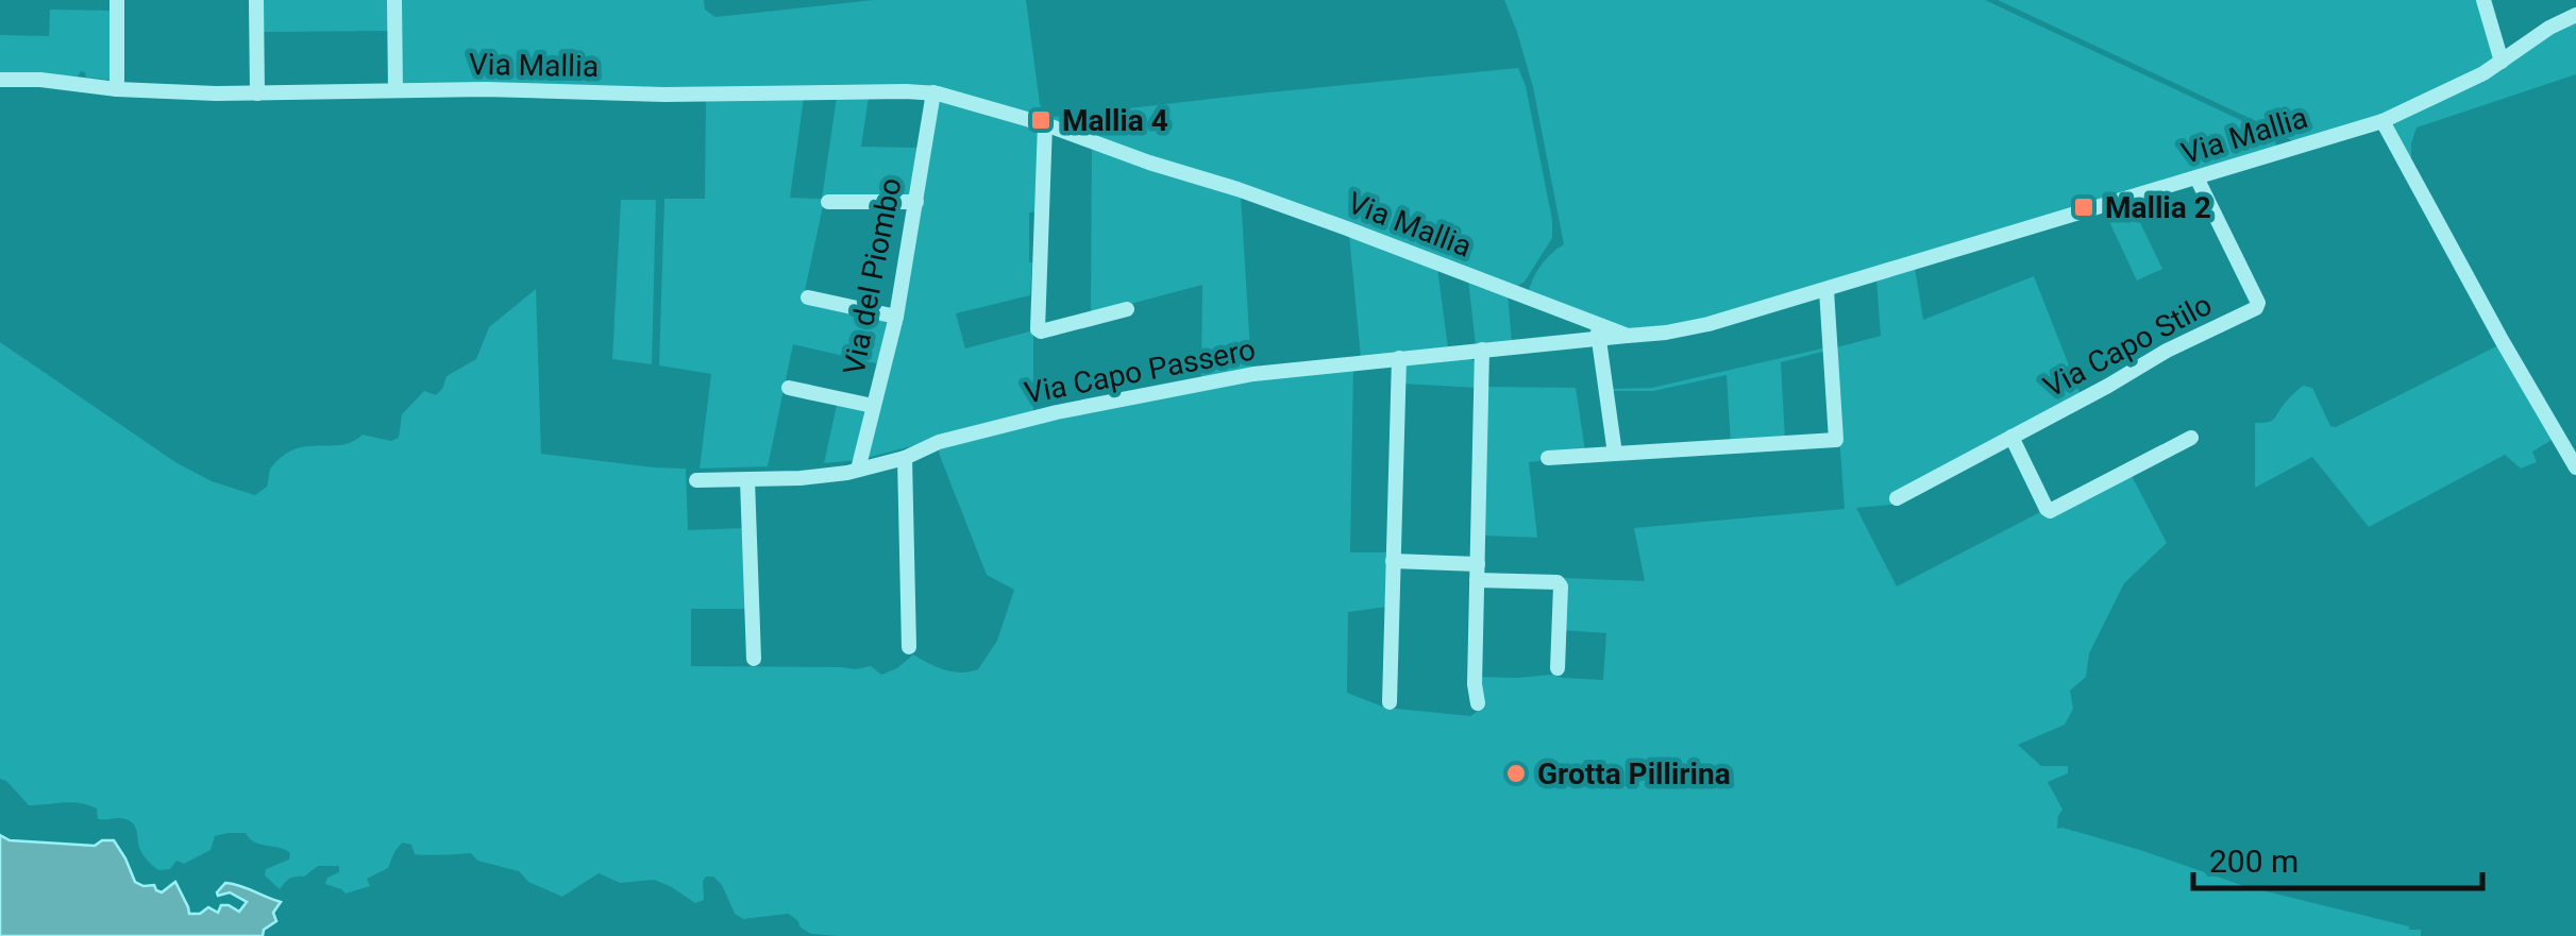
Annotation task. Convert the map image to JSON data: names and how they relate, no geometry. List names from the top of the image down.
{
  "streets": {
    "street": [
      "Via Mallia",
      "Via del Piombo",
      "Via Capo Stilo",
      "Via Capo Passero"
    ]
  },
  "crossings": [
    ["Via Mallia", "Via del Piombo"],
    ["Via Mallia", "Via Capo Stilo"],
    ["Via Mallia", "Via Capo Passero"],
    ["Via del Piombo", "Via Capo Passero"]
  ],
  "places": {
    "transit": ["Mallia 4", "Mallia 2"],
    "other": ["Grotta Pillirina"]
  },
  "scale_bar": "200 m"
}
